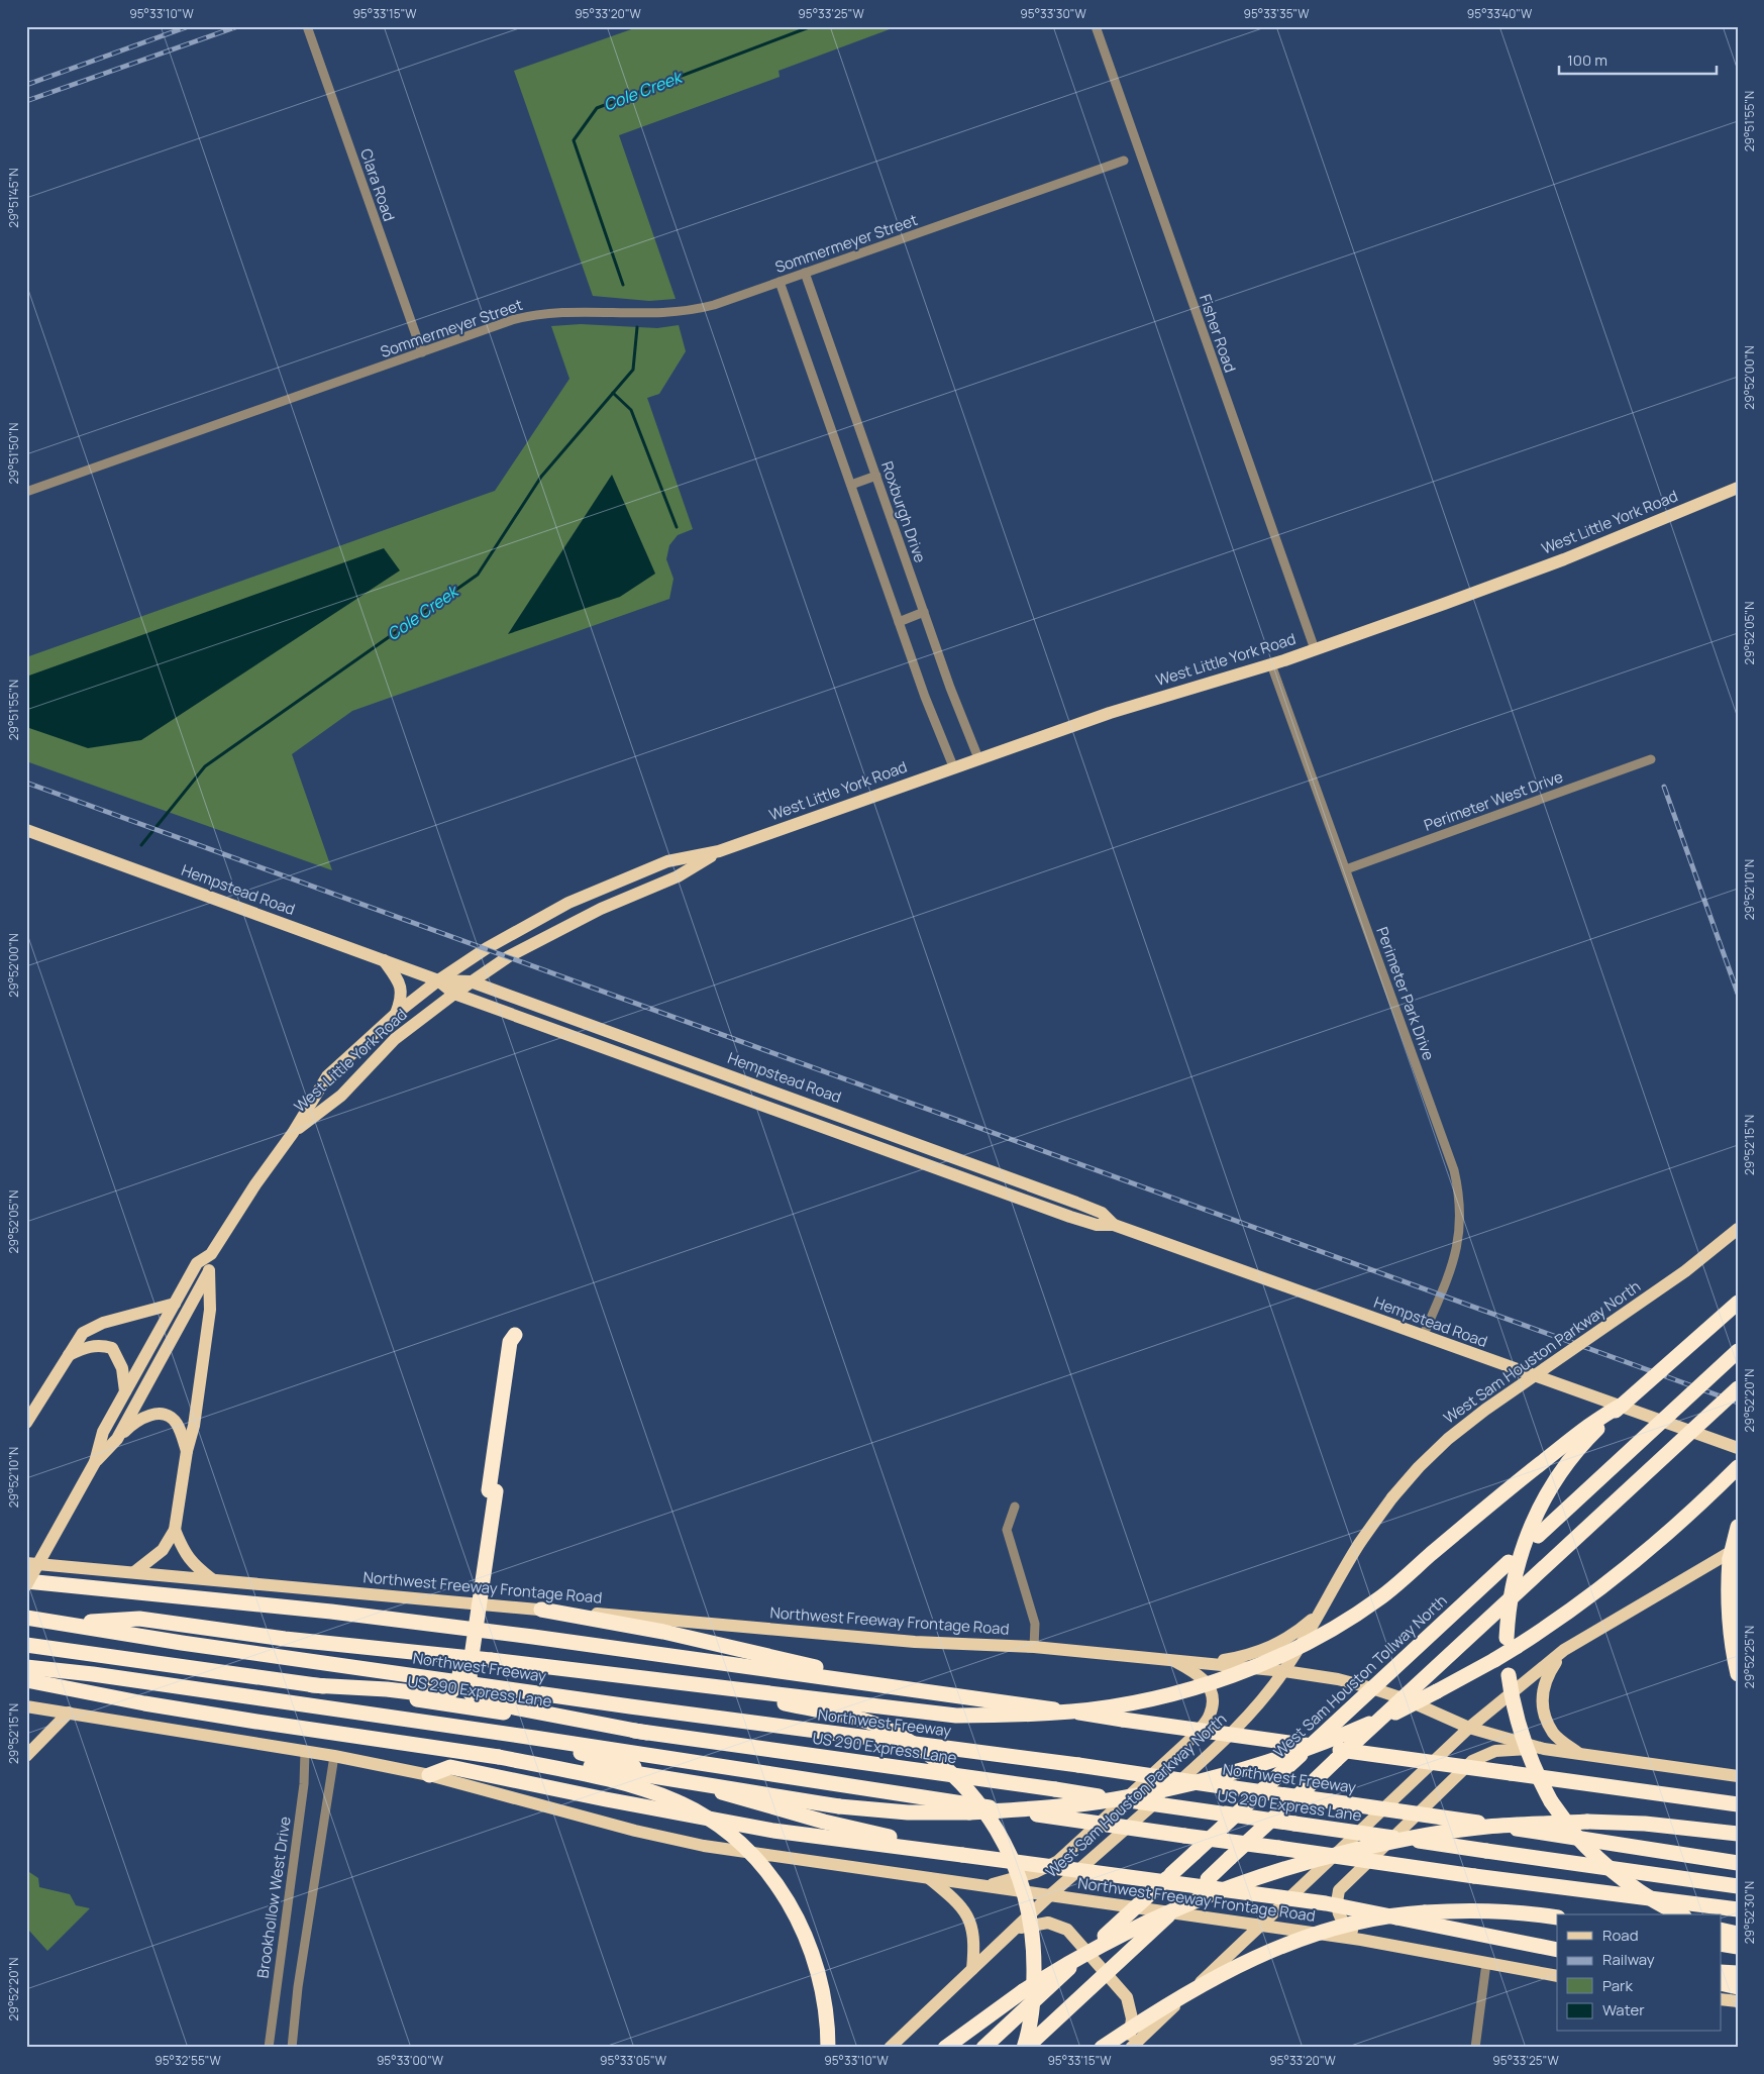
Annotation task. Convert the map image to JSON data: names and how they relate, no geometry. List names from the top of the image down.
{
  "streets": {
    "highway": ["Northwest Freeway", "West Sam Houston Tollway North", "US 290 Express Lane"],
    "main road": [
      "West Little York Road",
      "Hempstead Road",
      "West Sam Houston Parkway North",
      "Northwest Freeway Frontage Road"
    ],
    "street": [
      "Clara Road",
      "Sommermeyer Street",
      "Fisher Road",
      "Roxburgh Drive",
      "Perimeter West Drive",
      "Perimeter Park Drive",
      "Brookhollow West Drive"
    ]
  },
  "crossings": [
    ["Clara Road", "Sommermeyer Street"],
    ["Sommermeyer Street", "Roxburgh Drive"],
    ["Fisher Road", "West Little York Road"],
    ["Roxburgh Drive", "West Little York Road"],
    ["West Little York Road", "Hempstead Road"],
    ["West Little York Road", "Perimeter Park Drive"],
    ["Perimeter West Drive", "Perimeter Park Drive"],
    ["Hempstead Road", "Perimeter Park Drive"],
    ["West Sam Houston Parkway North", "Northwest Freeway Frontage Road"],
    ["Northwest Freeway Frontage Road", "Brookhollow West Drive"]
  ],
  "water": ["Cole Creek"],
  "legend": [
    "Road",
    "Railway",
    "Park",
    "Water"
  ],
  "scale_bar": "100 m",
  "coordinates": [
    "95°33'10\"W",
    "95°33'15\"W",
    "95°33'20\"W",
    "95°33'25\"W",
    "95°33'30\"W",
    "95°33'35\"W",
    "95°33'40\"W",
    "29°51'55\"N",
    "29°51'45\"N",
    "29°52'00\"N",
    "29°51'50\"N",
    "29°52'05\"N",
    "29°52'10\"N",
    "29°52'15\"N",
    "29°52'20\"N",
    "29°52'25\"N",
    "29°52'30\"N",
    "95°32'55\"W",
    "95°33'00\"W",
    "95°33'05\"W"
  ]
}
